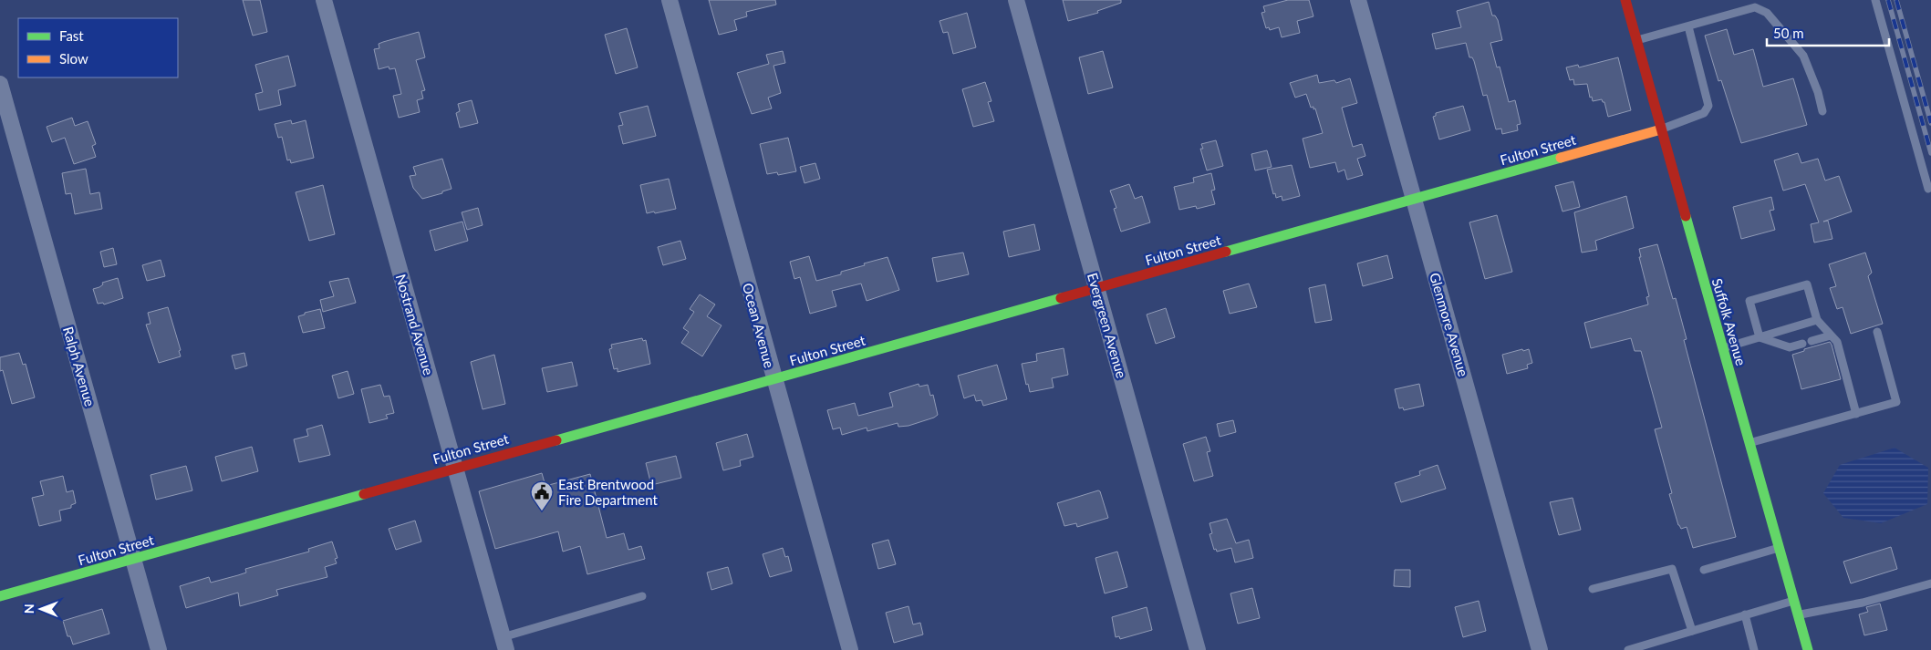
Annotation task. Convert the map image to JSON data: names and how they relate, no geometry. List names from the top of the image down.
{
  "streets": {
    "street": [
      "Fulton Street",
      "Suffolk Avenue",
      "Nostrand Avenue",
      "Glenmore Avenue",
      "Ocean Avenue",
      "Evergreen Avenue",
      "Ralph Avenue"
    ]
  },
  "crossings": [
    ["Fulton Street", "Suffolk Avenue"],
    ["Fulton Street", "Nostrand Avenue"],
    ["Fulton Street", "Glenmore Avenue"],
    ["Fulton Street", "Ocean Avenue"],
    ["Fulton Street", "Evergreen Avenue"],
    ["Fulton Street", "Ralph Avenue"]
  ],
  "places": {
    "public building": ["East Brentwood Fire Department"]
  },
  "legend": ["Fast", "Slow"],
  "scale_bar": "50 m",
  "north": "left"
}
